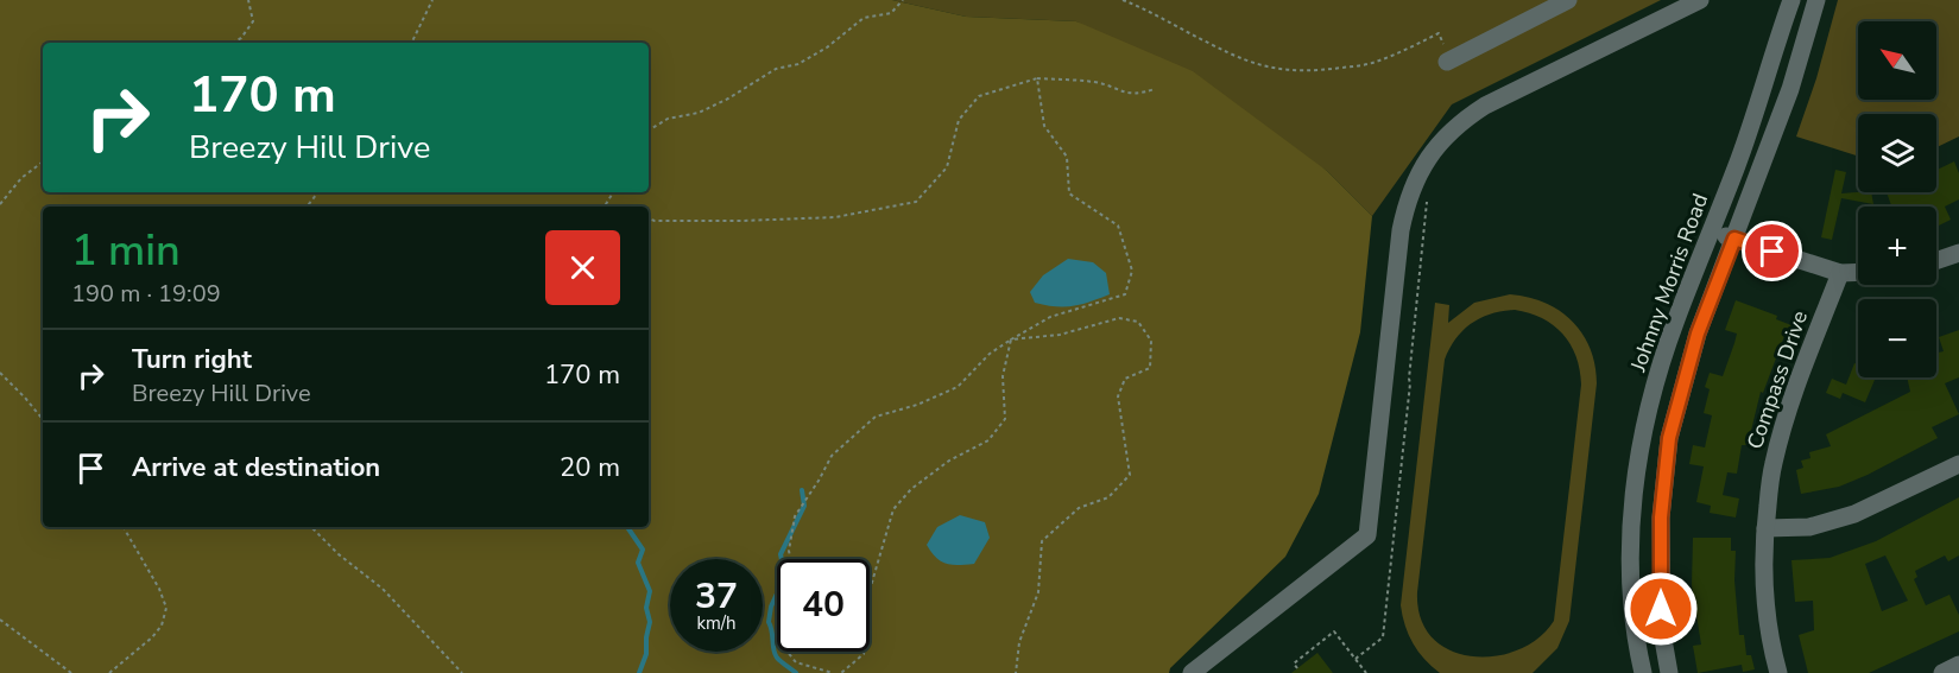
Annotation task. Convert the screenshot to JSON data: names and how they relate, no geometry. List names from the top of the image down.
{
  "streets": {
    "street": ["Johnny Morris Road", "Compass Drive"]
  },
  "north": "top left",
  "page": {
    "map_buttons": ["+", "−"],
    "turn": ["170 m", "Breezy Hill Drive"],
    "heading": ["1 min", "190 m · 19:09"],
    "list": [
      {
        "name": "Turn right",
        "note": "Breezy Hill Drive",
        "value": "170 m"
      },
      {
        "name": "Arrive at destination",
        "value": "20 m"
      }
    ],
    "speed": "37 km/h",
    "limit": "40"
  }
}
